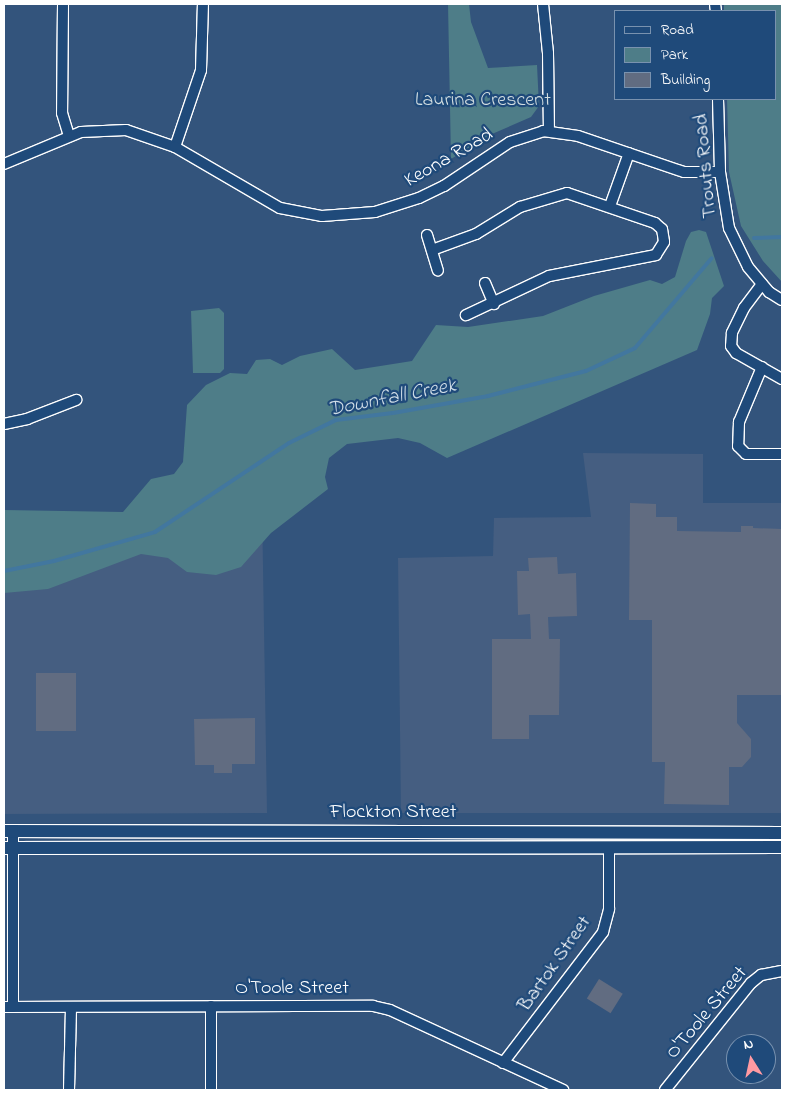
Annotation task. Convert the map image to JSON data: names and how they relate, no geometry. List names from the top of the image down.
{
  "streets": {
    "street": [
      "Keona Road",
      "Trouts Road",
      "Flockton Street",
      "Bartok Street",
      "O'Toole Street"
    ]
  },
  "crossings": [
    ["Keona Road", "Trouts Road"],
    ["Flockton Street", "Bartok Street"],
    ["Bartok Street", "O'Toole Street"]
  ],
  "water": ["Downfall Creek"],
  "parks": ["Laurina Crescent"],
  "legend": ["Road", "Park", "Building"],
  "north": "top"
}
